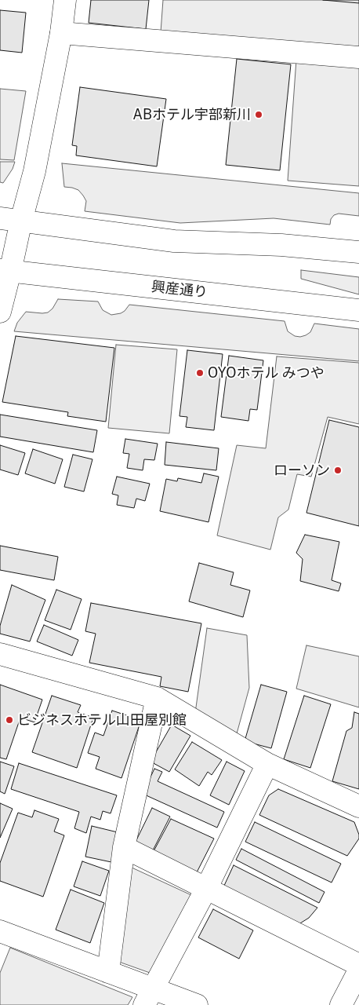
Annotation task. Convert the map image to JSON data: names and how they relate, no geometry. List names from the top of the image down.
{
  "streets": {
    "street": ["興産通り"]
  },
  "places": [
    "ABホテル宇部新川",
    "OYOホテル みつや",
    "ローソン",
    "ビジネスホテル山田屋別館"
  ]
}
